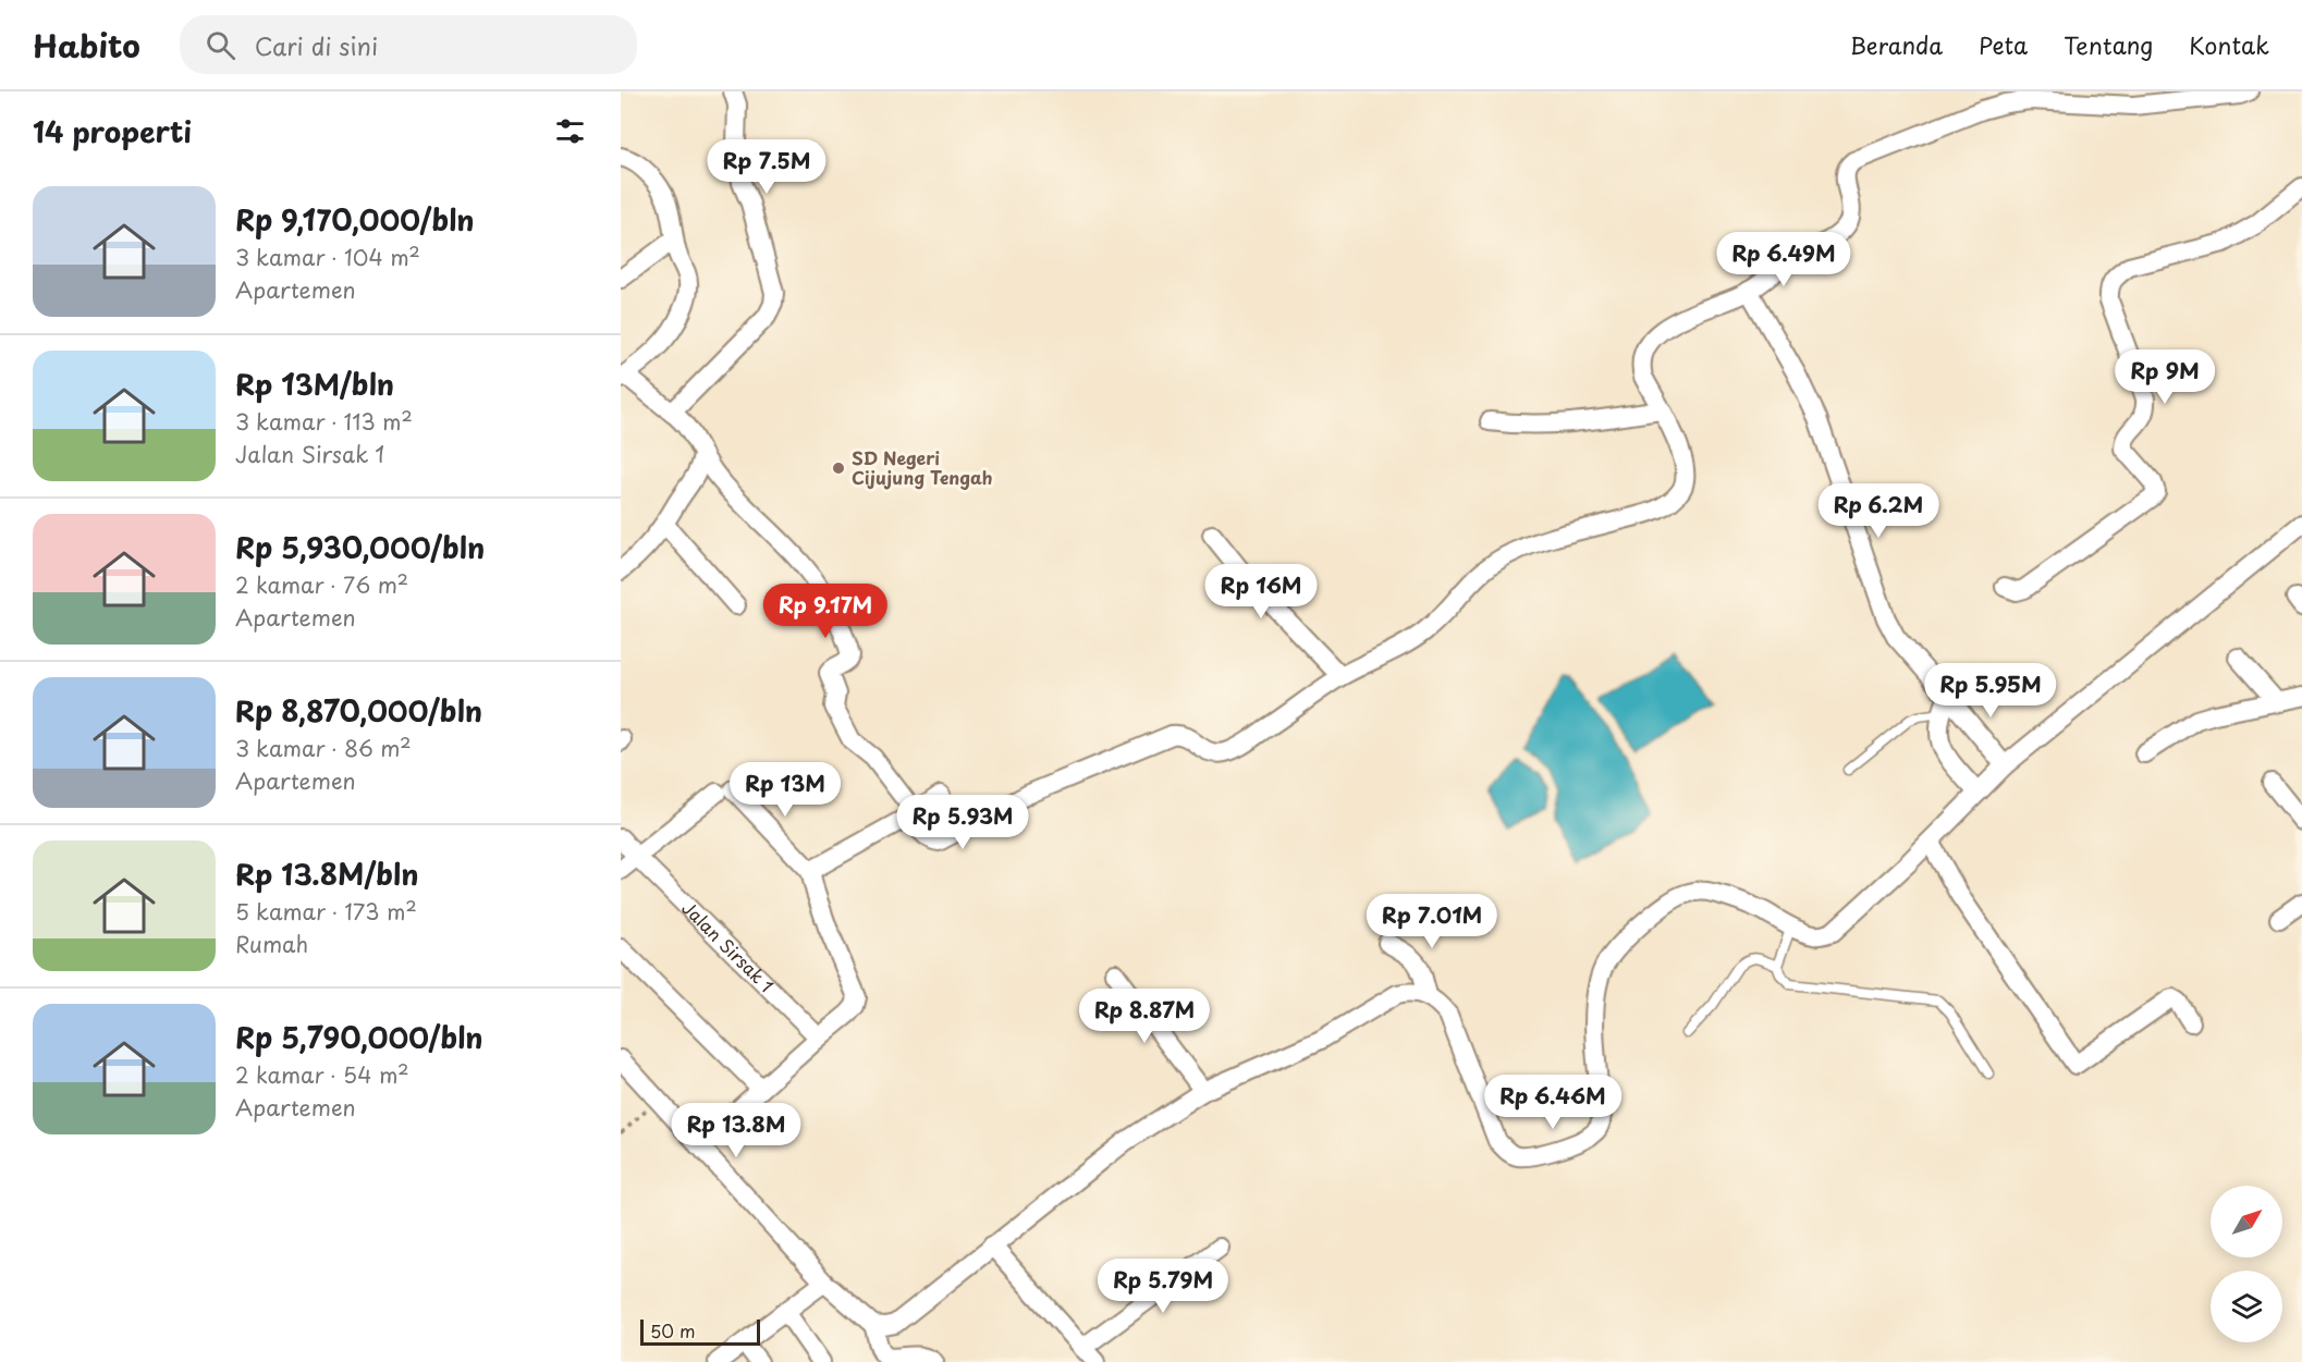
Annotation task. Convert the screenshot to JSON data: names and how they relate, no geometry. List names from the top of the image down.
{
  "streets": {
    "street": ["Jalan Sirsak 1"]
  },
  "places": ["SD Negeri Cijujung Tengah"],
  "scale_bar": "50 m",
  "north": "top right",
  "page": {
    "header": "Habito",
    "search": "Cari di sini",
    "nav": [
      "Beranda",
      "Peta",
      "Tentang",
      "Kontak"
    ],
    "heading": "14 properti",
    "price": [
      "Rp 7.5M",
      "Rp 6.49M",
      "Rp 9M",
      "Rp 6.2M",
      "Rp 16M",
      "Rp 9.17M",
      "Rp 5.95M",
      "Rp 13M",
      "Rp 5.93M",
      "Rp 7.01M",
      "Rp 8.87M",
      "Rp 6.46M",
      "Rp 13.8M",
      "Rp 5.79M"
    ],
    "list": [
      {
        "name": "Rp 9,170,000/bln",
        "note": "3 kamar · 104 m² · Apartemen"
      },
      {
        "name": "Rp 13M/bln",
        "note": "3 kamar · 113 m² · Jalan Sirsak 1"
      },
      {
        "name": "Rp 5,930,000/bln",
        "note": "2 kamar · 76 m² · Apartemen"
      },
      {
        "name": "Rp 8,870,000/bln",
        "note": "3 kamar · 86 m² · Apartemen"
      },
      {
        "name": "Rp 13.8M/bln",
        "note": "5 kamar · 173 m² · Rumah"
      },
      {
        "name": "Rp 5,790,000/bln",
        "note": "2 kamar · 54 m² · Apartemen"
      }
    ],
    "scale": "50 m"
  }
}
